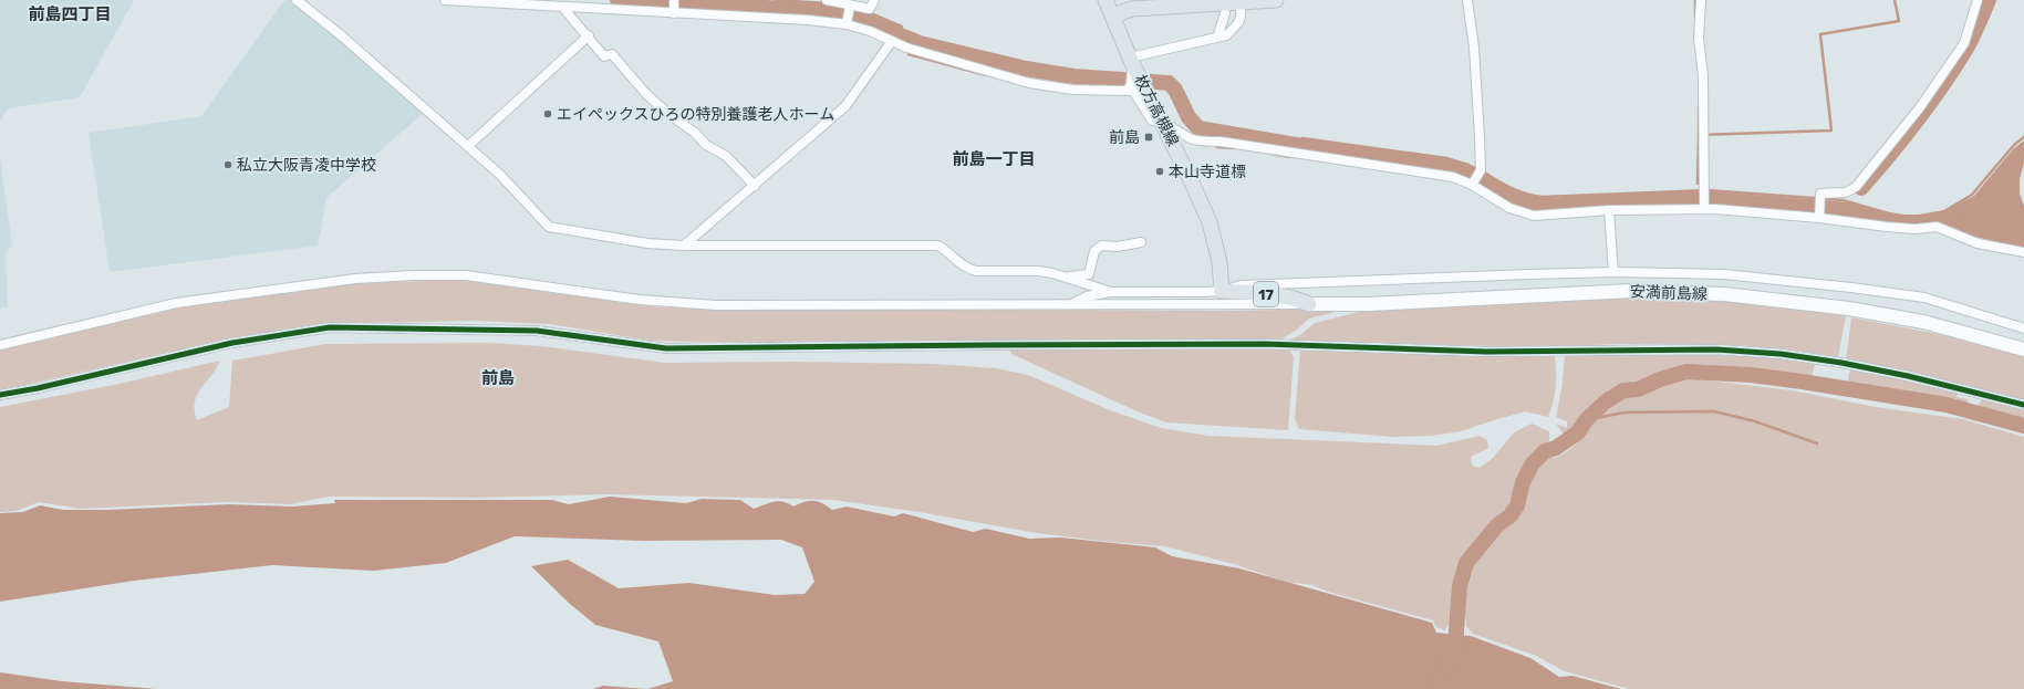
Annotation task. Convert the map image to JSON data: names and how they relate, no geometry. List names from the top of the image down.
{
  "streets": {
    "main road": ["枚方高槻線", "安満前島線", "17"]
  },
  "crossings": [
    ["枚方高槻線", "17"],
    ["安満前島線", "17"]
  ],
  "districts": ["前島四丁目", "前島一丁目", "前島"],
  "places": {
    "other": ["エイぺックスひろの特別養護老人ホーム", "私立大阪青凌中学校", "本山寺道標"],
    "transit": ["前島"]
  }
}
